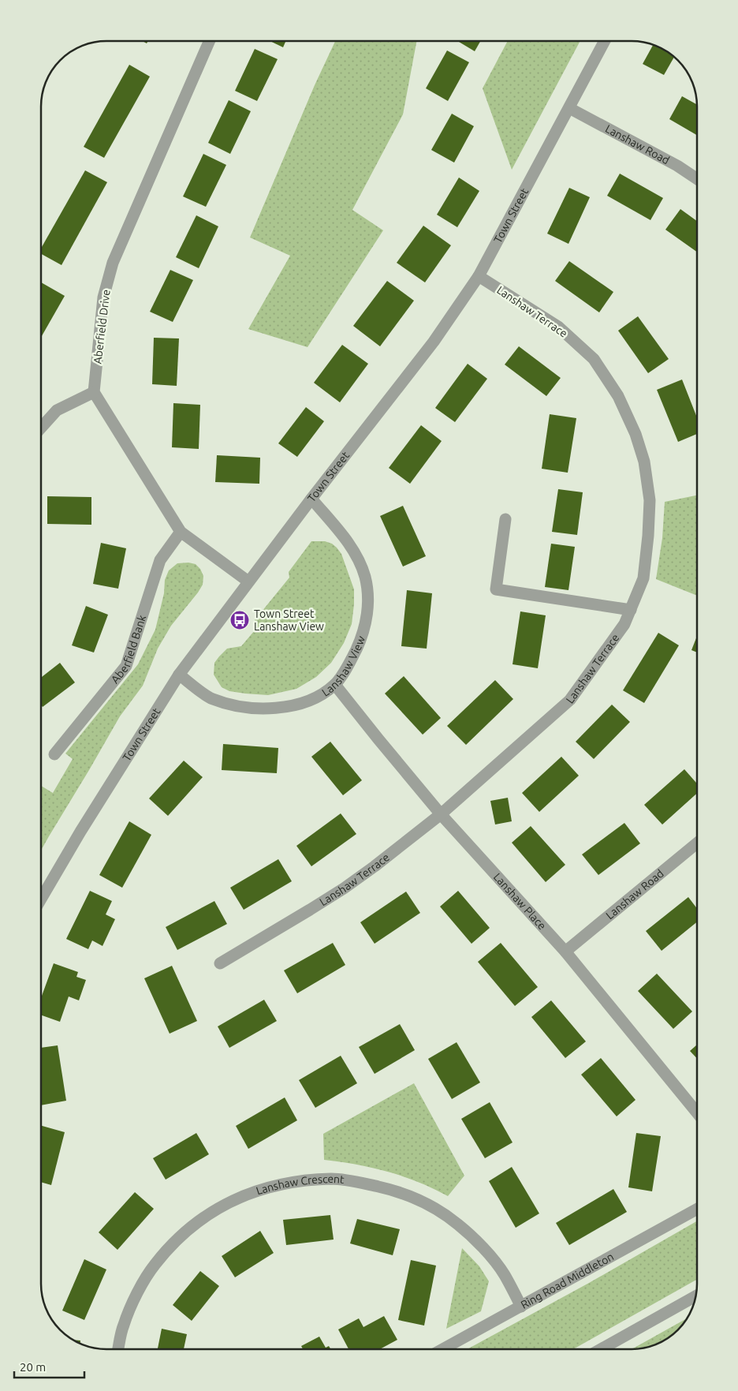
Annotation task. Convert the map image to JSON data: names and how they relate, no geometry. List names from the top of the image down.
{
  "streets": {
    "street": [
      "Lanshaw Road",
      "Town Street",
      "Lanshaw Terrace",
      "Aberfield Drive",
      "Aberfield Bank",
      "Lanshaw View",
      "Lanshaw Place",
      "Lanshaw Crescent",
      "Ring Road Middleton"
    ]
  },
  "crossings": [
    ["Lanshaw Road", "Town Street"],
    ["Lanshaw Road", "Lanshaw Place"],
    ["Town Street", "Lanshaw Terrace"],
    ["Town Street", "Lanshaw View"],
    ["Lanshaw Terrace", "Lanshaw Place"],
    ["Lanshaw View", "Lanshaw Place"],
    ["Lanshaw Crescent", "Ring Road Middleton"]
  ],
  "places": {
    "bus stop": ["Town Street Lanshaw View"]
  },
  "scale_bar": "20 m"
}
